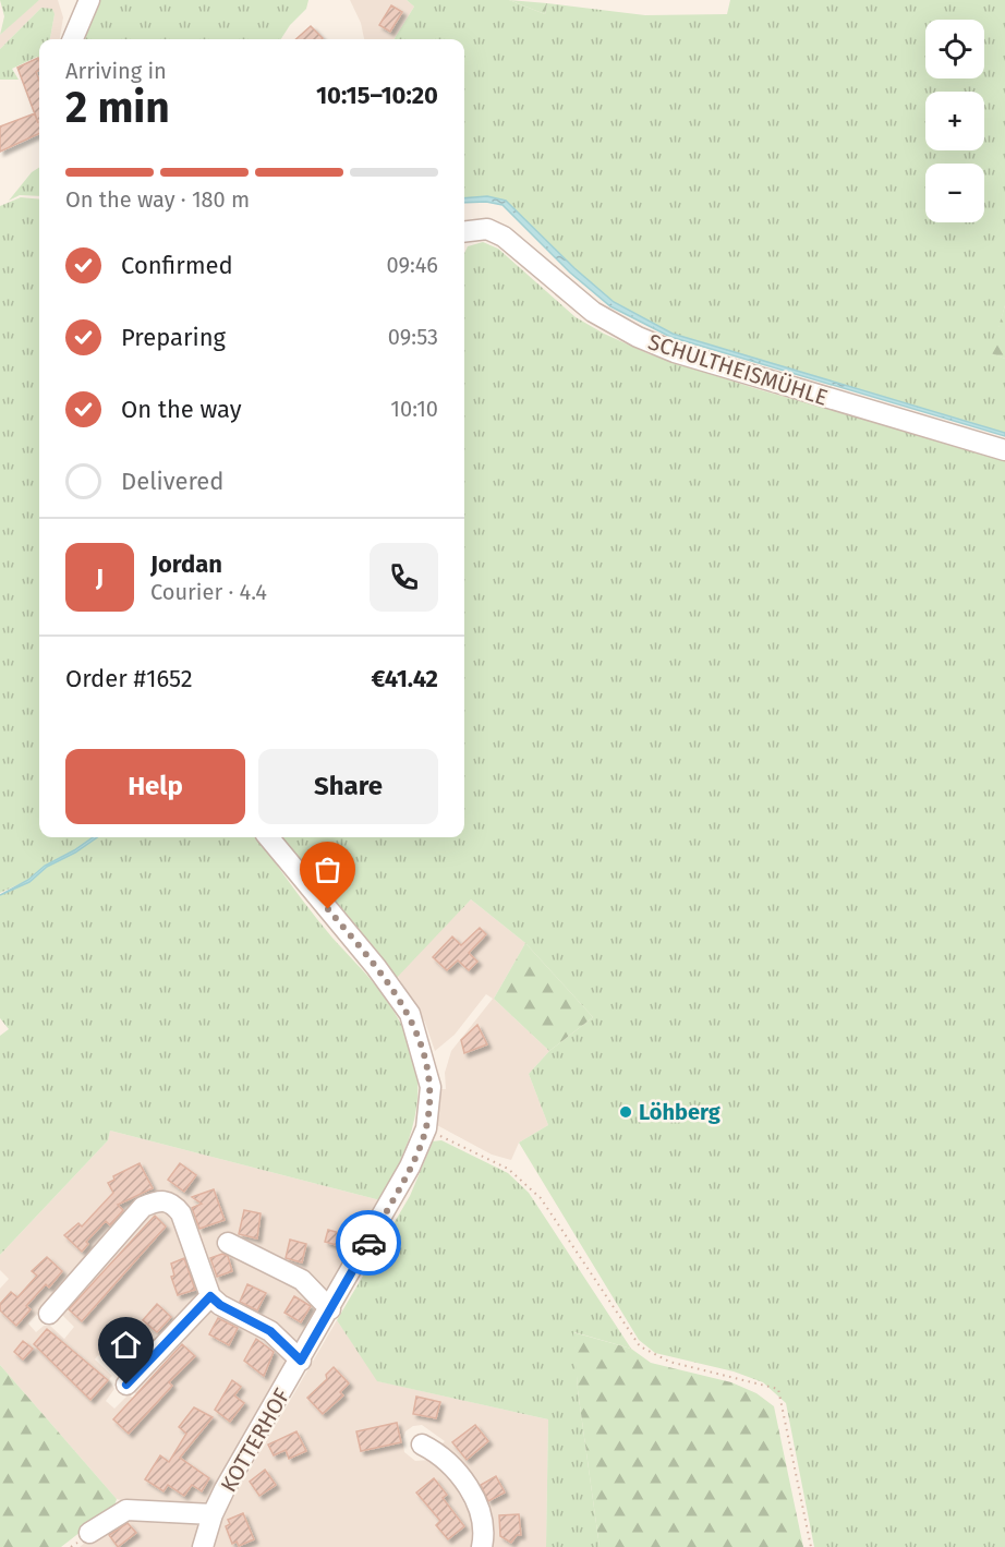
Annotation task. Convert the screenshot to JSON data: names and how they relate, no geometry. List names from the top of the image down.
{
  "streets": {
    "street": ["SCHULTHEISMÜHLE", "KOTTERHOF"]
  },
  "places": ["Löhberg"],
  "page": {
    "map_buttons": ["+", "−"],
    "heading": ["2 min", "Arriving in", "10:15–10:20"],
    "panel": [
      "Jordan",
      "Courier · 4.4",
      "Order #1652",
      "€41.42"
    ],
    "bar": "On the way · 180 m",
    "list": [
      ["Confirmed", "09:46"],
      ["Preparing", "09:53"],
      ["On the way", "10:10"],
      "Delivered"
    ],
    "round": "J",
    "buttons": ["Help", "Share"]
  }
}
